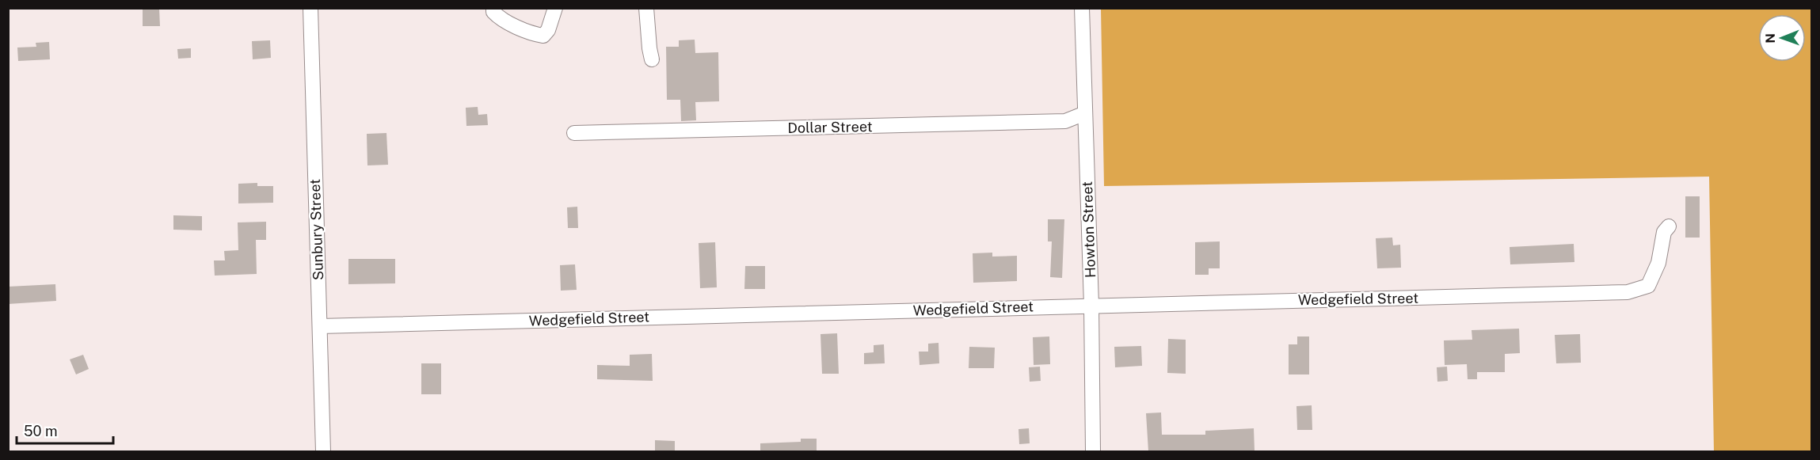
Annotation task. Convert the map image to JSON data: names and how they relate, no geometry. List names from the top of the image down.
{
  "streets": {
    "street": [
      "Dollar Street",
      "Sunbury Street",
      "Howton Street",
      "Wedgefield Street"
    ]
  },
  "crossings": [
    ["Dollar Street", "Howton Street"],
    ["Sunbury Street", "Wedgefield Street"],
    ["Howton Street", "Wedgefield Street"]
  ],
  "scale_bar": "50 m",
  "north": "left"
}
